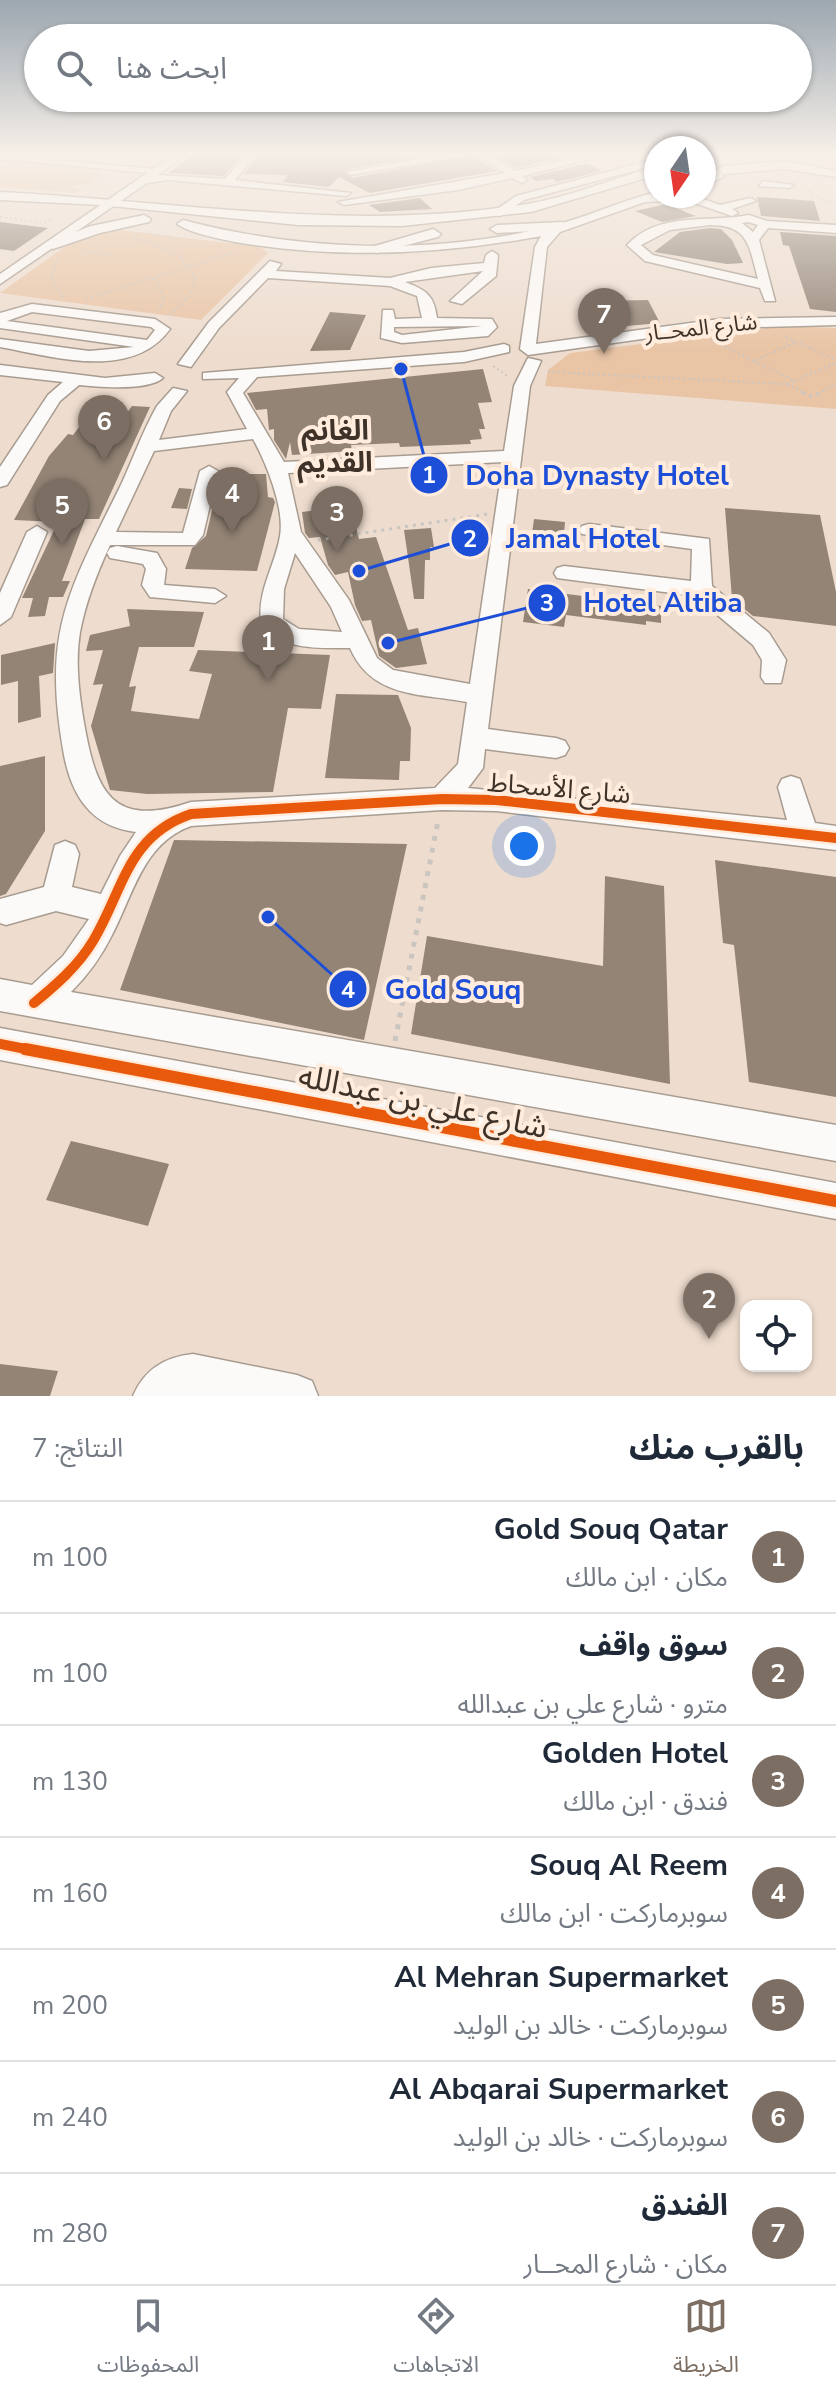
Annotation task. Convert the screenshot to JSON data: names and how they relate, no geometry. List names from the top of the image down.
{
  "streets": {
    "street": ["شارع المحــار", "شارع الأسحاط", "شارع علي بن عبدالله"]
  },
  "districts": ["الغانم القديم"],
  "places": [
    "Doha Dynasty Hotel",
    "Jamal Hotel",
    "Hotel Altiba",
    "Gold Souq"
  ],
  "north": "bottom",
  "page": {
    "search": "ابحث هنا",
    "pins": [
      "7",
      "6",
      "4",
      "5",
      "3",
      "1",
      "2"
    ],
    "heading": ["بالقرب منك", "النتائج: 7"],
    "list": [
      {
        "mark": "1",
        "name": "Gold Souq Qatar",
        "note": "مكان · ابن مالك",
        "value": "100 m"
      },
      {
        "mark": "2",
        "name": "سوق واقف",
        "note": "مترو · شارع علي بن عبدالله",
        "value": "100 m"
      },
      {
        "mark": "3",
        "name": "Golden Hotel",
        "note": "فندق · ابن مالك",
        "value": "130 m"
      },
      {
        "mark": "4",
        "name": "Souq Al Reem",
        "note": "سوبرماركت · ابن مالك",
        "value": "160 m"
      },
      {
        "mark": "5",
        "name": "Al Mehran Supermarket",
        "note": "سوبرماركت · خالد بن الوليد",
        "value": "200 m"
      },
      {
        "mark": "6",
        "name": "Al Abqarai Supermarket",
        "note": "سوبرماركت · خالد بن الوليد",
        "value": "240 m"
      },
      {
        "mark": "7",
        "name": "الفندق",
        "note": "مكان · شارع المحــار",
        "value": "280 m"
      }
    ],
    "nav": ["الخريطة", "الاتجاهات", "المحفوظات"]
  }
}
